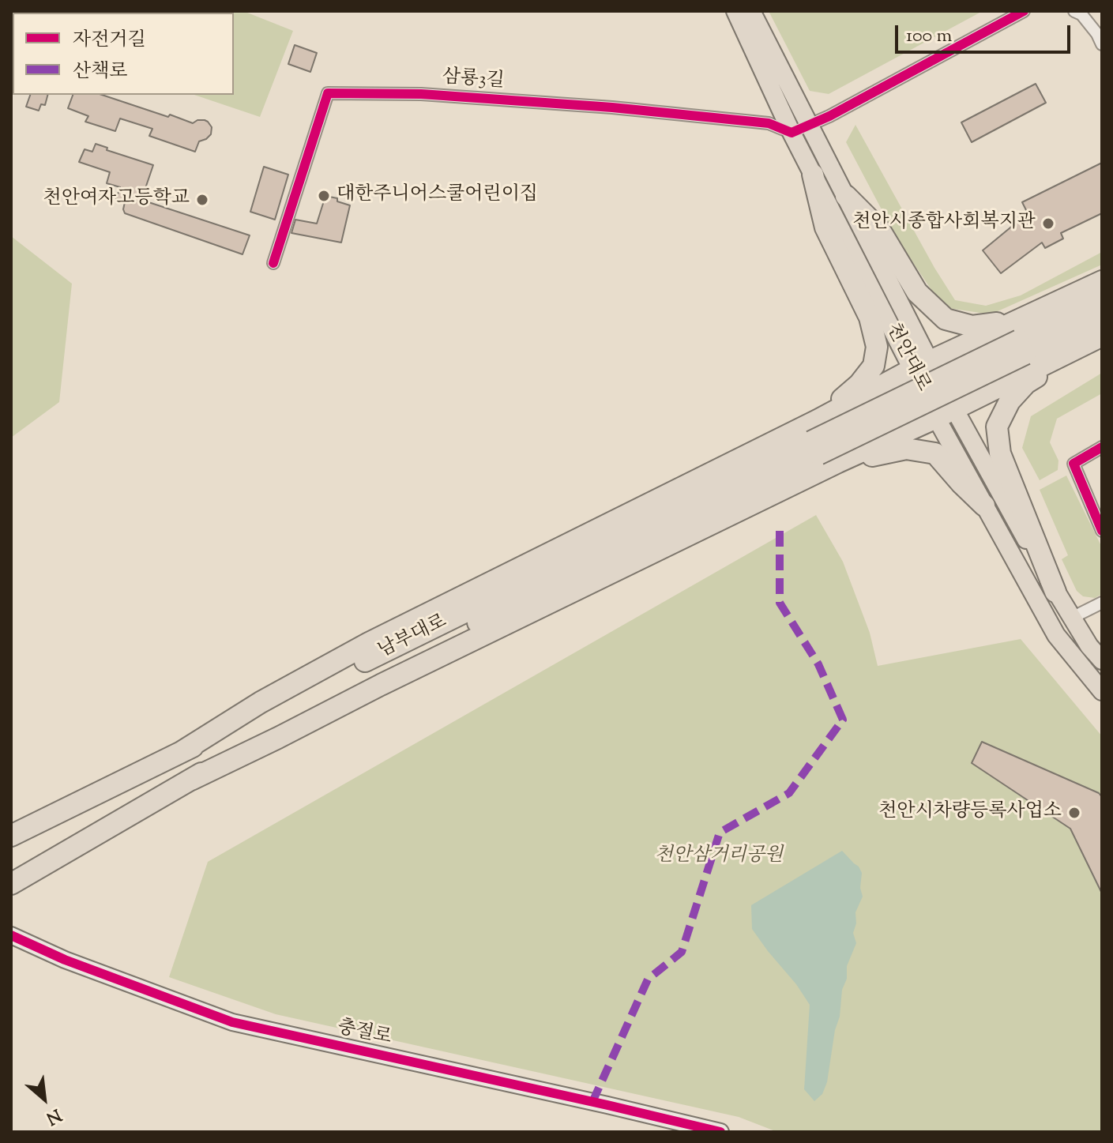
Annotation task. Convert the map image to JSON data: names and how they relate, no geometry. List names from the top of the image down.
{
  "streets": {
    "highway": ["남부대로"],
    "main road": ["천안대로"],
    "street": ["삼룡3길", "충절로"]
  },
  "crossings": [
    ["삼룡3길", "천안대로"]
  ],
  "parks": ["천안삼거리공원"],
  "places": [
    "대한주니어스쿨어린이집",
    "천안여자고등학교",
    "천안시종합사회복지관",
    "천안시차량등록사업소"
  ],
  "legend": ["자전거길", "산책로"],
  "scale_bar": "100 m",
  "north": "bottom right"
}
